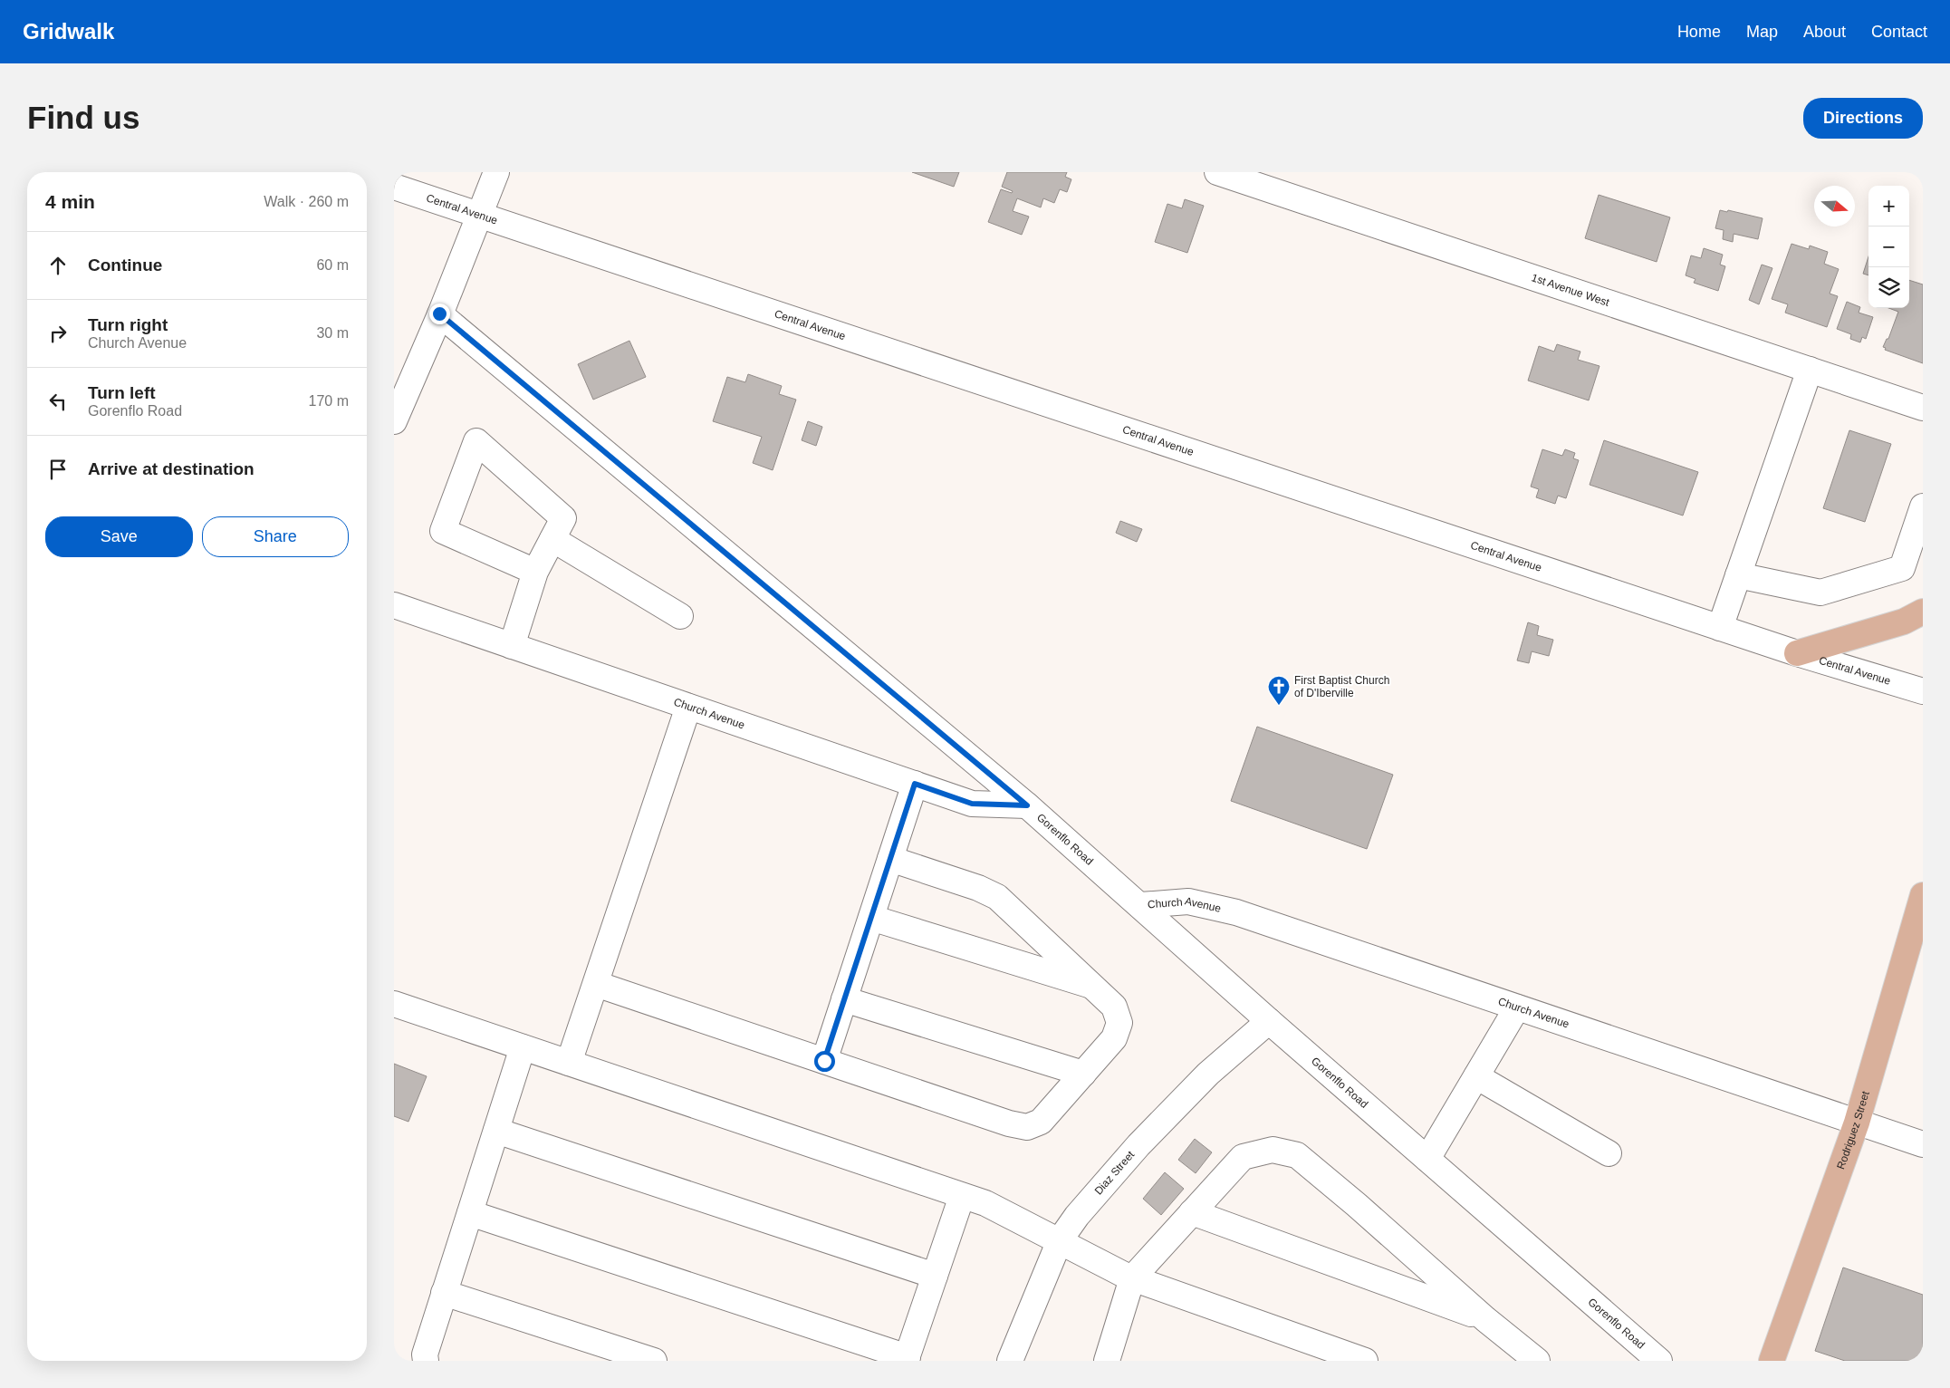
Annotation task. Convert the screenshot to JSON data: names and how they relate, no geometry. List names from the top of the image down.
{
  "streets": {
    "main road": ["Rodriguez Street"],
    "street": [
      "Central Avenue",
      "1st Avenue West",
      "Church Avenue",
      "Gorenflo Road",
      "Diaz Street"
    ]
  },
  "crossings": [
    ["Church Avenue", "Gorenflo Road"],
    ["Church Avenue", "Rodriguez Street"],
    ["Gorenflo Road", "Diaz Street"]
  ],
  "places": {
    "church": ["First Baptist Church of D'Iberville"]
  },
  "north": "right",
  "page": {
    "header": "Gridwalk",
    "nav": [
      "Home",
      "Map",
      "About",
      "Contact"
    ],
    "buttons": [
      "Directions",
      ["Save", "Share"]
    ],
    "title": "Find us",
    "heading": ["4 min", "Walk · 260 m"],
    "map_buttons": ["+", "−"],
    "list": [
      ["Continue", "60 m"],
      ["Turn right", "Church Avenue", "30 m"],
      ["Turn left", "Gorenflo Road", "170 m"],
      "Arrive at destination"
    ]
  }
}
